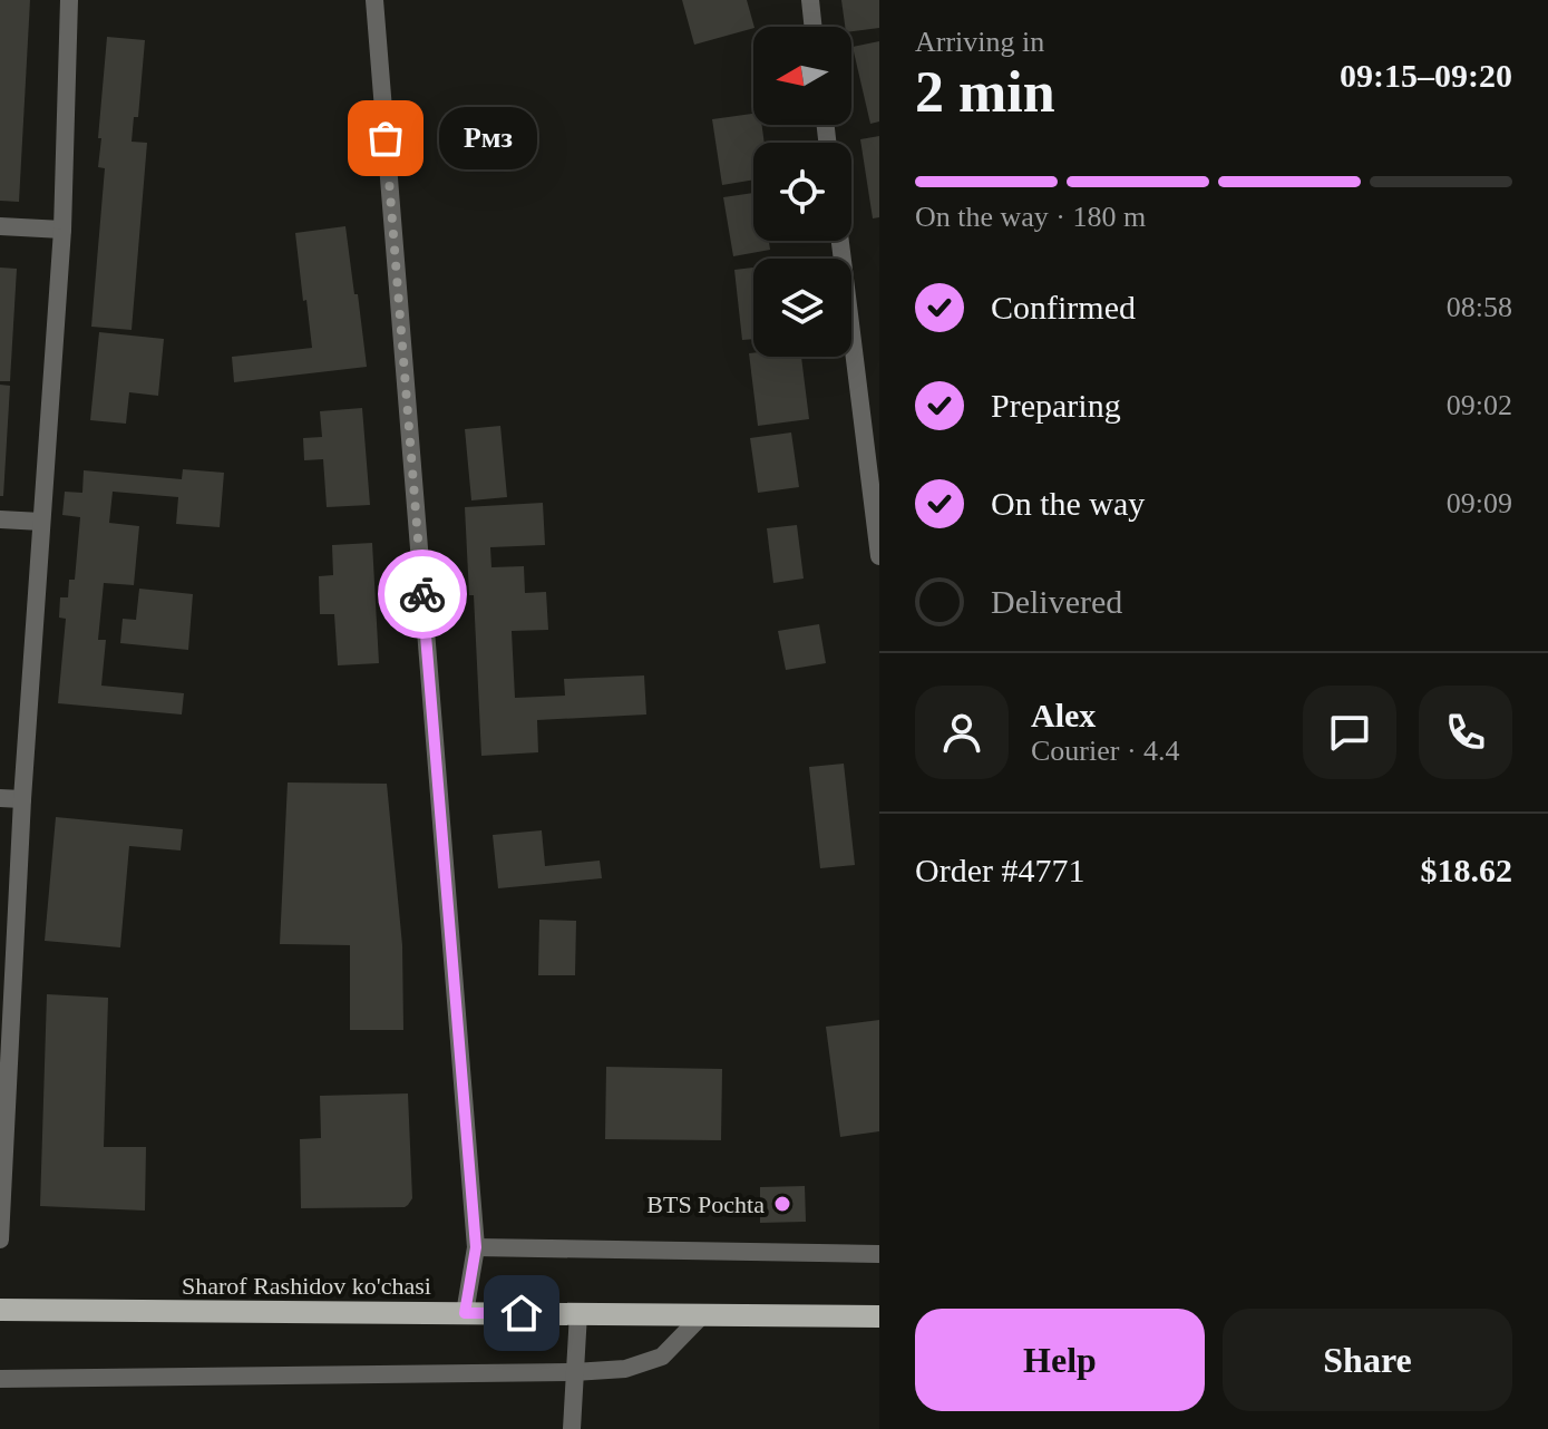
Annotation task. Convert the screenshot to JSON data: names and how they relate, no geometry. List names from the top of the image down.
{
  "streets": {
    "main road": ["Sharof Rashidov ko'chasi"]
  },
  "places": ["Рмз", "BTS Pochta"],
  "north": "left",
  "page": {
    "heading": ["2 min", "Arriving in", "09:15–09:20"],
    "panel": [
      "Alex",
      "Courier · 4.4",
      "Order #4771",
      "$18.62"
    ],
    "bubble": "Рмз",
    "bar": "On the way · 180 m",
    "list": [
      ["Confirmed", "08:58"],
      ["Preparing", "09:02"],
      ["On the way", "09:09"],
      "Delivered"
    ],
    "buttons": ["Help", "Share"]
  }
}
